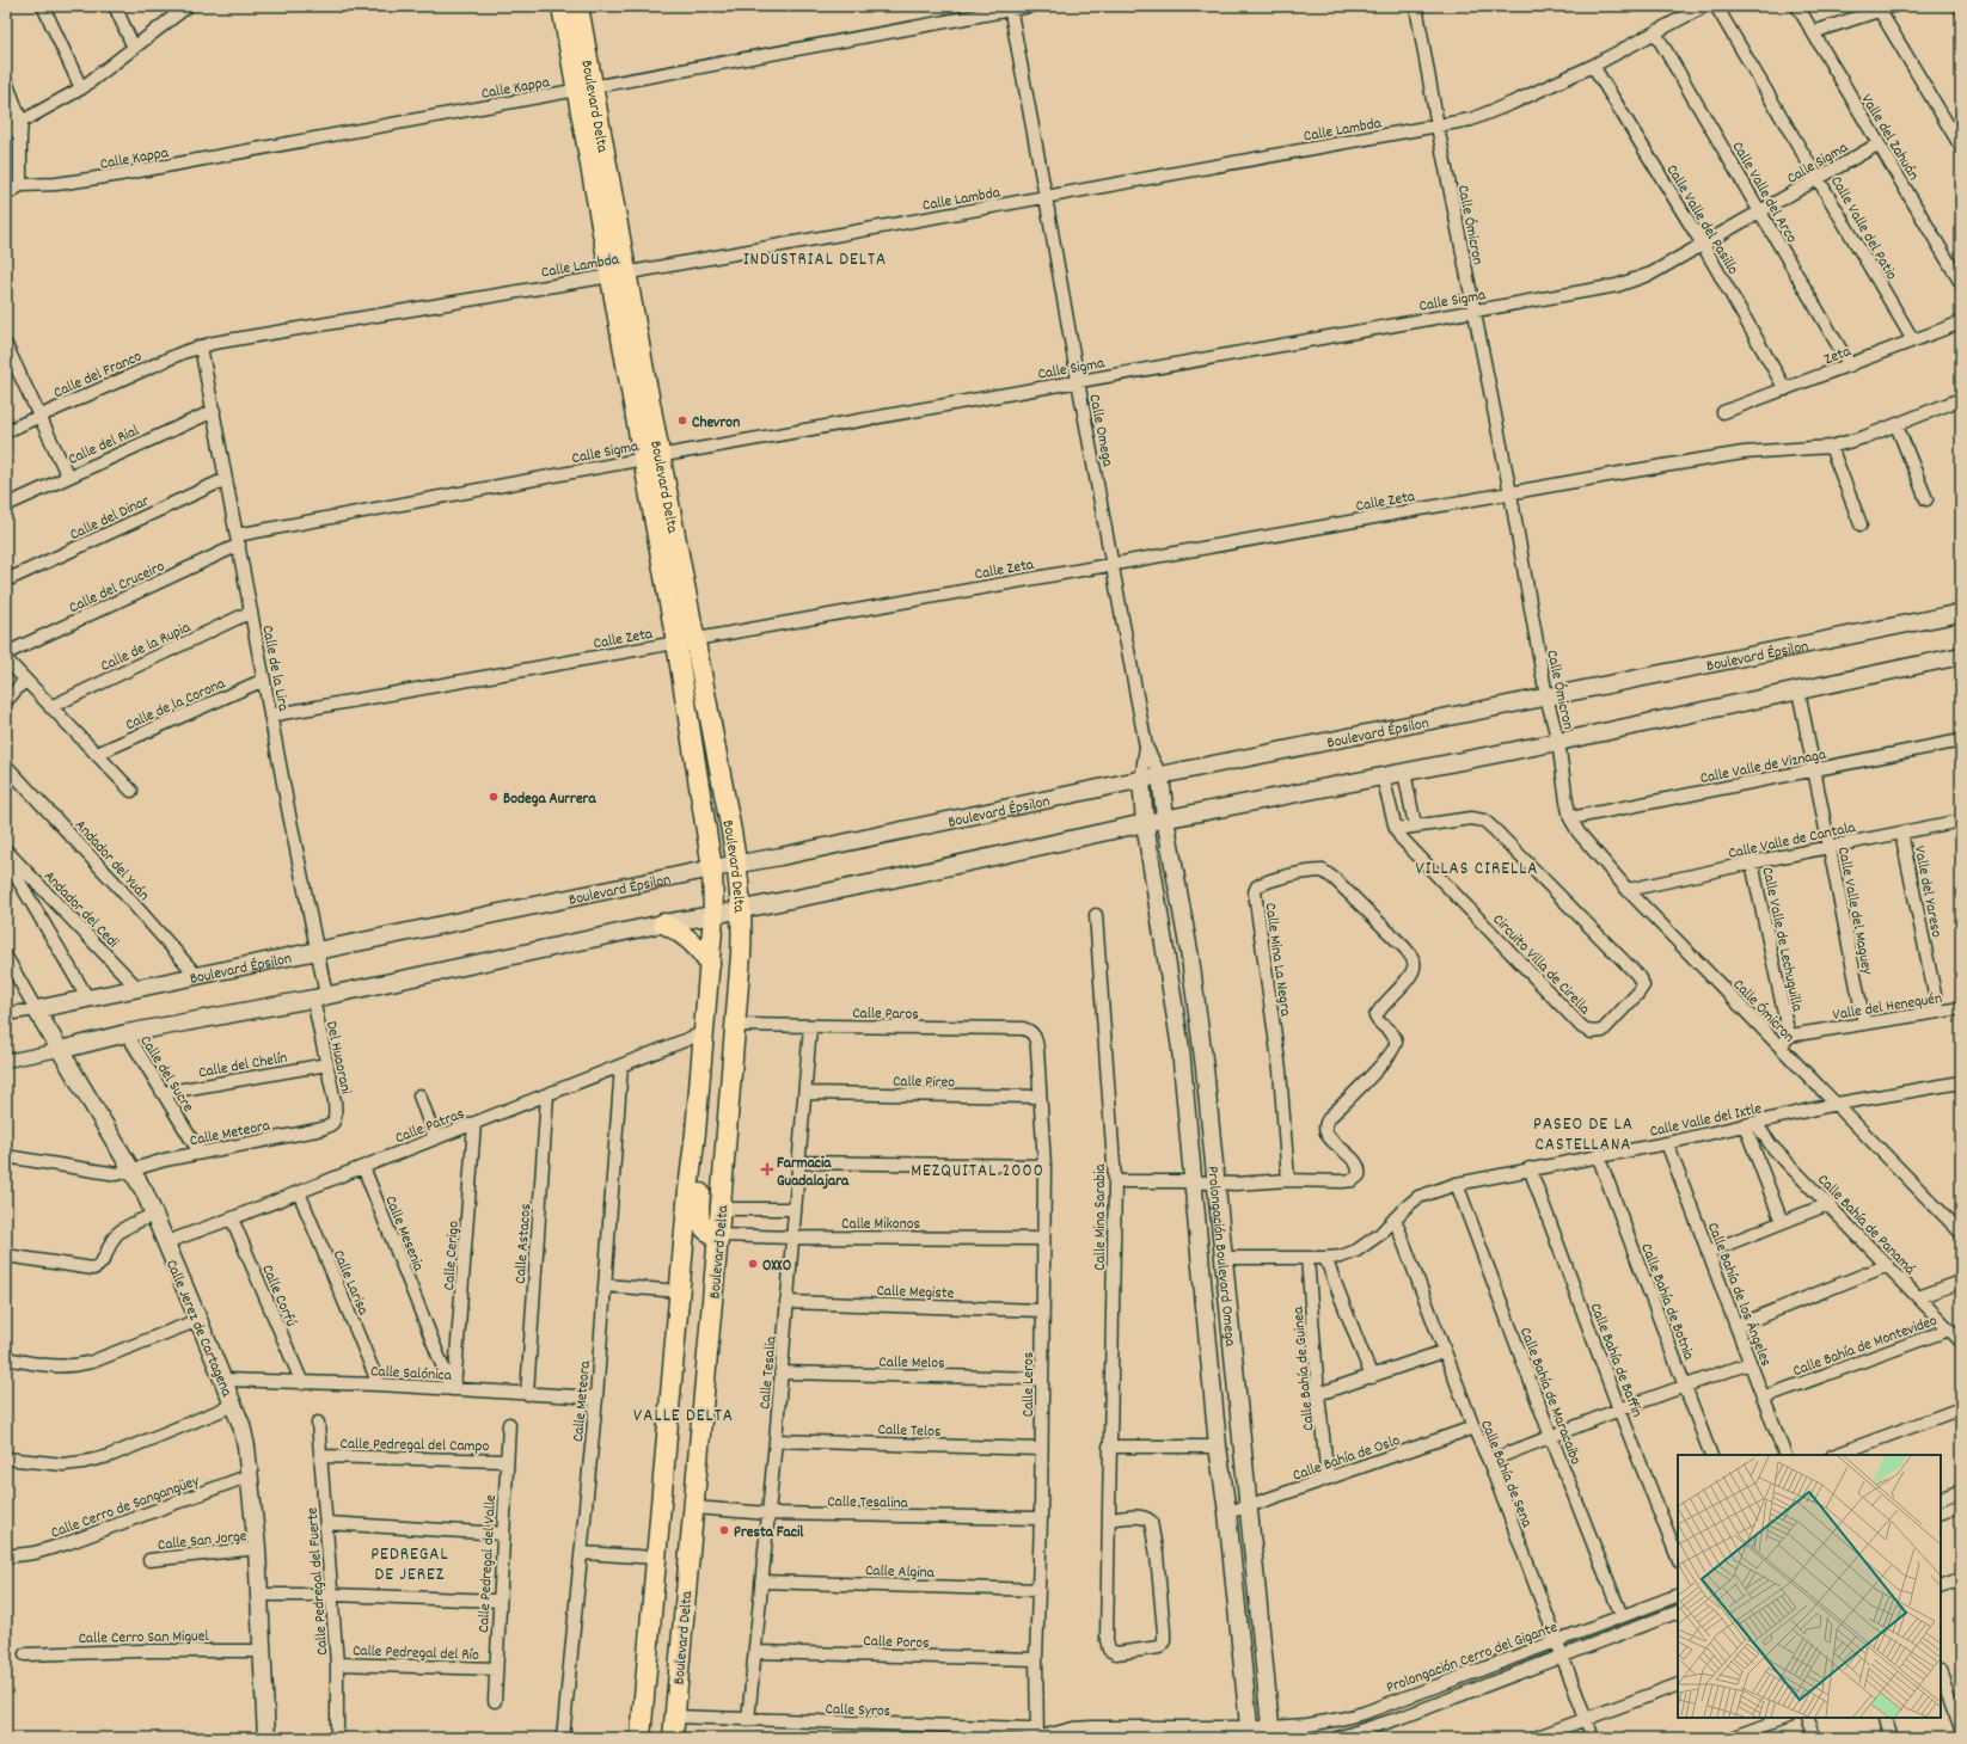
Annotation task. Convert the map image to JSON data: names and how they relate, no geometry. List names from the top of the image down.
{
  "streets": {
    "main road": ["Boulevard Delta"],
    "street": [
      "Calle Kappa",
      "Calle Lambda",
      "Valle del Zahuán",
      "Calle Sigma",
      "Calle Valle del Arco",
      "Calle Valle del Pasillo",
      "Calle Ómicron",
      "Calle Valle del Patio",
      "Zeta",
      "Calle del Franco",
      "Calle Omega",
      "Calle del Rial",
      "Calle Zeta",
      "Calle del Dinar",
      "Calle del Cruceiro",
      "Calle de la Rupia",
      "Boulevard Épsilon",
      "Calle de la Lira",
      "Calle de la Corona",
      "Calle Valle de Viznaga",
      "Calle Valle de Cantala",
      "Andador del Yuán",
      "Valle del Yareso",
      "Andador del Cedi",
      "Calle Valle del Maguey",
      "Calle Valle de Lechuguilla",
      "Calle Mina La Negra",
      "Circuito Villa de Cirella",
      "Valle del Henequén",
      "Calle Paros",
      "Del Huaorani",
      "Calle del Chelín",
      "Calle del Sucre",
      "Calle Pireo",
      "Calle Valle del Ixtle",
      "Calle Patras",
      "Calle Meteora",
      "Calle Mina Sarabia",
      "Calle Mikonos",
      "Calle Bahía de Panamá",
      "Calle Mesenia",
      "Calle Astacos",
      "Calle Cerigo",
      "Prolongación Boulevard Omega",
      "Calle Larisa",
      "Calle Megiste",
      "Calle Bahía de los Ángeles",
      "Calle Corfú",
      "Calle Bahía de Botnia",
      "Calle Jerez de Cartagena",
      "Calle Bahía de Montevideo",
      "Calle Bahía de Baffin",
      "Calle Melos",
      "Calle Bahía de Guinea",
      "Calle Salónica",
      "Calle Tesalia",
      "Calle Leros",
      "Calle Bahía de Maracaibo",
      "Calle Telos",
      "Calle Pedregal del Campo",
      "Calle Bahía de Oslo",
      "Calle Bahía de Sena",
      "Calle Tesalina",
      "Calle Cerro de Sangangüey",
      "Calle San Jorge",
      "Calle Pedregal del Valle",
      "Calle Algina",
      "Calle Pedregal del Fuerte",
      "Calle Cerro San Miguel",
      "Calle Poros",
      "Calle Pedregal del Río",
      "Prolongación Cerro del Gigante",
      "Calle Syros"
    ]
  },
  "crossings": [
    ["Calle Kappa", "Boulevard Delta"],
    ["Calle Kappa", "Calle Omega"],
    ["Boulevard Delta", "Calle Lambda"],
    ["Boulevard Delta", "Calle Sigma"],
    ["Boulevard Delta", "Calle Zeta"],
    ["Boulevard Delta", "Boulevard Épsilon"],
    ["Boulevard Delta", "Calle Paros"],
    ["Boulevard Delta", "Calle Patras"],
    ["Boulevard Delta", "Calle Mikonos"],
    ["Boulevard Delta", "Calle Tesalina"],
    ["Boulevard Delta", "Calle Syros"],
    ["Calle Lambda", "Calle Valle del Arco"],
    ["Calle Lambda", "Calle Valle del Pasillo"],
    ["Calle Lambda", "Calle Ómicron"],
    ["Calle Lambda", "Calle del Franco"],
    ["Calle Lambda", "Calle Omega"],
    ["Calle Lambda", "Calle de la Lira"],
    ["Valle del Zahuán", "Calle Sigma"],
    ["Calle Sigma", "Calle Valle del Arco"],
    ["Calle Sigma", "Calle Valle del Pasillo"],
    ["Calle Sigma", "Calle Ómicron"],
    ["Calle Sigma", "Calle Valle del Patio"],
    ["Calle Sigma", "Calle Omega"],
    ["Calle Sigma", "Calle del Cruceiro"],
    ["Calle Sigma", "Calle de la Lira"],
    ["Calle Valle del Arco", "Zeta"],
    ["Calle Valle del Pasillo", "Zeta"],
    ["Calle Ómicron", "Calle Zeta"],
    ["Calle Ómicron", "Boulevard Épsilon"],
    ["Calle Ómicron", "Calle Valle de Viznaga"],
    ["Calle Ómicron", "Calle Valle de Cantala"],
    ["Calle Ómicron", "Calle Valle del Ixtle"],
    ["Calle Valle del Patio", "Zeta"],
    ["Calle del Franco", "Calle de la Lira"],
    ["Calle Omega", "Calle Zeta"],
    ["Calle Omega", "Boulevard Épsilon"],
    ["Calle Omega", "Prolongación Boulevard Omega"],
    ["Calle del Rial", "Calle de la Lira"],
    ["Calle Zeta", "Calle de la Lira"],
    ["Calle del Dinar", "Calle de la Lira"],
    ["Calle del Cruceiro", "Calle de la Lira"],
    ["Calle de la Rupia", "Calle de la Lira"],
    ["Boulevard Épsilon", "Calle de la Lira"],
    ["Boulevard Épsilon", "Andador del Yuán"],
    ["Boulevard Épsilon", "Andador del Cedi"],
    ["Boulevard Épsilon", "Prolongación Boulevard Omega"],
    ["Boulevard Épsilon", "Calle Jerez de Cartagena"],
    ["Calle de la Lira", "Calle de la Corona"],
    ["Calle de la Lira", "Del Huaorani"],
    ["Calle Valle de Viznaga", "Calle Valle del Maguey"],
    ["Calle Valle de Cantala", "Valle del Yareso"],
    ["Calle Valle de Cantala", "Calle Valle del Maguey"],
    ["Calle Valle de Cantala", "Calle Valle de Lechuguilla"],
    ["Valle del Yareso", "Valle del Henequén"],
    ["Calle Valle del Maguey", "Valle del Henequén"],
    ["Calle Valle de Lechuguilla", "Valle del Henequén"],
    ["Calle Mina La Negra", "Calle Mina Sarabia"],
    ["Calle Mina La Negra", "Prolongación Boulevard Omega"],
    ["Calle Paros", "Calle Tesalia"],
    ["Calle Paros", "Calle Leros"],
    ["Del Huaorani", "Calle del Chelín"],
    ["Del Huaorani", "Calle Meteora"],
    ["Calle del Chelín", "Calle del Sucre"],
    ["Calle del Sucre", "Calle Meteora"],
    ["Calle Pireo", "Calle Tesalia"],
    ["Calle Pireo", "Calle Leros"],
    ["Calle Valle del Ixtle", "Calle Bahía de Panamá"],
    ["Calle Valle del Ixtle", "Prolongación Boulevard Omega"],
    ["Calle Valle del Ixtle", "Calle Bahía de los Ángeles"],
    ["Calle Valle del Ixtle", "Calle Bahía de Botnia"],
    ["Calle Valle del Ixtle", "Calle Bahía de Baffin"],
    ["Calle Valle del Ixtle", "Calle Bahía de Guinea"],
    ["Calle Valle del Ixtle", "Calle Bahía de Maracaibo"],
    ["Calle Valle del Ixtle", "Calle Bahía de Sena"],
    ["Calle Patras", "Calle Meteora"],
    ["Calle Patras", "Calle Mesenia"],
    ["Calle Patras", "Calle Astacos"],
    ["Calle Patras", "Calle Cerigo"],
    ["Calle Patras", "Calle Larisa"],
    ["Calle Patras", "Calle Corfú"],
    ["Calle Patras", "Calle Jerez de Cartagena"],
    ["Calle Meteora", "Calle Jerez de Cartagena"],
    ["Calle Meteora", "Calle Salónica"],
    ["Calle Mikonos", "Calle Tesalia"],
    ["Calle Mikonos", "Calle Leros"],
    ["Calle Bahía de Panamá", "Calle Bahía de Montevideo"],
    ["Calle Mesenia", "Calle Cerigo"],
    ["Calle Mesenia", "Calle Salónica"],
    ["Calle Astacos", "Calle Salónica"],
    ["Calle Cerigo", "Calle Salónica"],
    ["Prolongación Boulevard Omega", "Calle Bahía de Oslo"],
    ["Prolongación Boulevard Omega", "Prolongación Cerro del Gigante"],
    ["Calle Larisa", "Calle Salónica"],
    ["Calle Megiste", "Calle Tesalia"],
    ["Calle Megiste", "Calle Leros"],
    ["Calle Bahía de los Ángeles", "Calle Bahía de Montevideo"],
    ["Calle Corfú", "Calle Salónica"],
    ["Calle Jerez de Cartagena", "Calle Salónica"],
    ["Calle Jerez de Cartagena", "Calle Cerro de Sangangüey"],
    ["Calle Jerez de Cartagena", "Calle San Jorge"],
    ["Calle Jerez de Cartagena", "Calle Cerro San Miguel"],
    ["Calle Melos", "Calle Tesalia"],
    ["Calle Melos", "Calle Leros"],
    ["Calle Bahía de Guinea", "Calle Bahía de Oslo"],
    ["Calle Tesalia", "Calle Telos"],
    ["Calle Tesalia", "Calle Tesalina"],
    ["Calle Tesalia", "Calle Algina"],
    ["Calle Tesalia", "Calle Poros"],
    ["Calle Tesalia", "Calle Syros"],
    ["Calle Leros", "Calle Telos"],
    ["Calle Leros", "Calle Tesalina"],
    ["Calle Leros", "Calle Algina"],
    ["Calle Leros", "Calle Poros"],
    ["Calle Leros", "Calle Syros"],
    ["Calle Bahía de Maracaibo", "Prolongación Cerro del Gigante"],
    ["Calle Pedregal del Campo", "Calle Pedregal del Valle"],
    ["Calle Pedregal del Campo", "Calle Pedregal del Fuerte"],
    ["Calle Bahía de Oslo", "Calle Bahía de Sena"],
    ["Calle Bahía de Sena", "Prolongación Cerro del Gigante"],
    ["Calle Pedregal del Valle", "Calle Pedregal del Río"],
    ["Calle Pedregal del Fuerte", "Calle Pedregal del Río"]
  ],
  "districts": [
    "INDUSTRIAL DELTA",
    "VILLAS CIRELLA",
    "PASEO DE LA CASTELLANA",
    "MEZQUITAL 2000",
    "VALLE DELTA",
    "PEDREGAL DE JEREZ"
  ],
  "places": {
    "other": [
      "Chevron",
      "Bodega Aurrera",
      "OXXO",
      "Presta Facil"
    ],
    "health": ["Farmacia Guadalajara"]
  }
}
